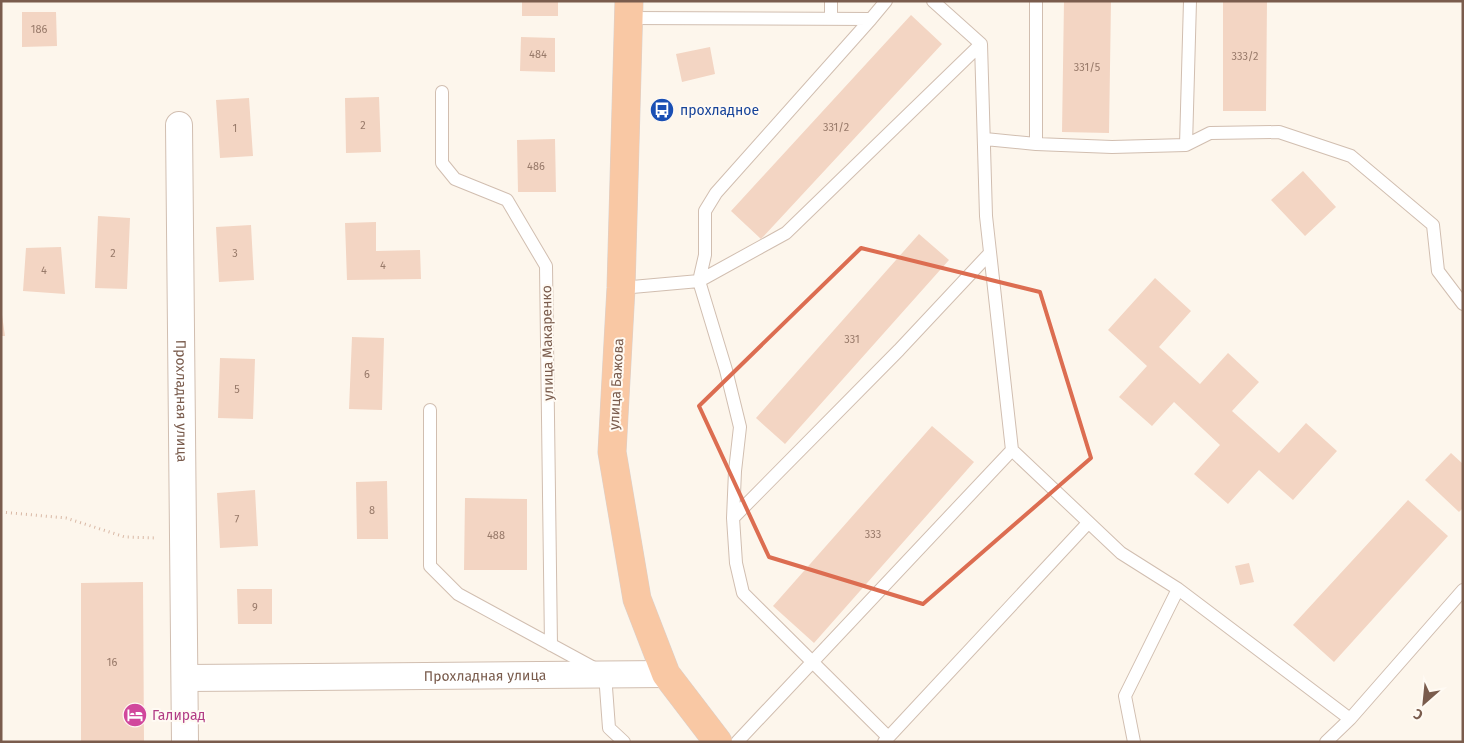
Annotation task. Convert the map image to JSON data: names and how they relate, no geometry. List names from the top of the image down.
{
  "streets": {
    "highway": ["улица Бажова"],
    "street": ["Прохладная улица"],
    "lane": ["улица Макаренко"]
  },
  "crossings": [
    ["улица Бажова", "Прохладная улица"]
  ],
  "places": {
    "bus stop": ["прохладное"],
    "hotel": ["Галирад"]
  },
  "house_numbers": [
    "186",
    "484",
    "333/2",
    "331/5",
    "2",
    "331/2",
    "1",
    "486",
    "2",
    "3",
    "4",
    "4",
    "331",
    "6",
    "5",
    "8",
    "7",
    "333",
    "488",
    "9",
    "16"
  ],
  "north": "bottom left"
}
